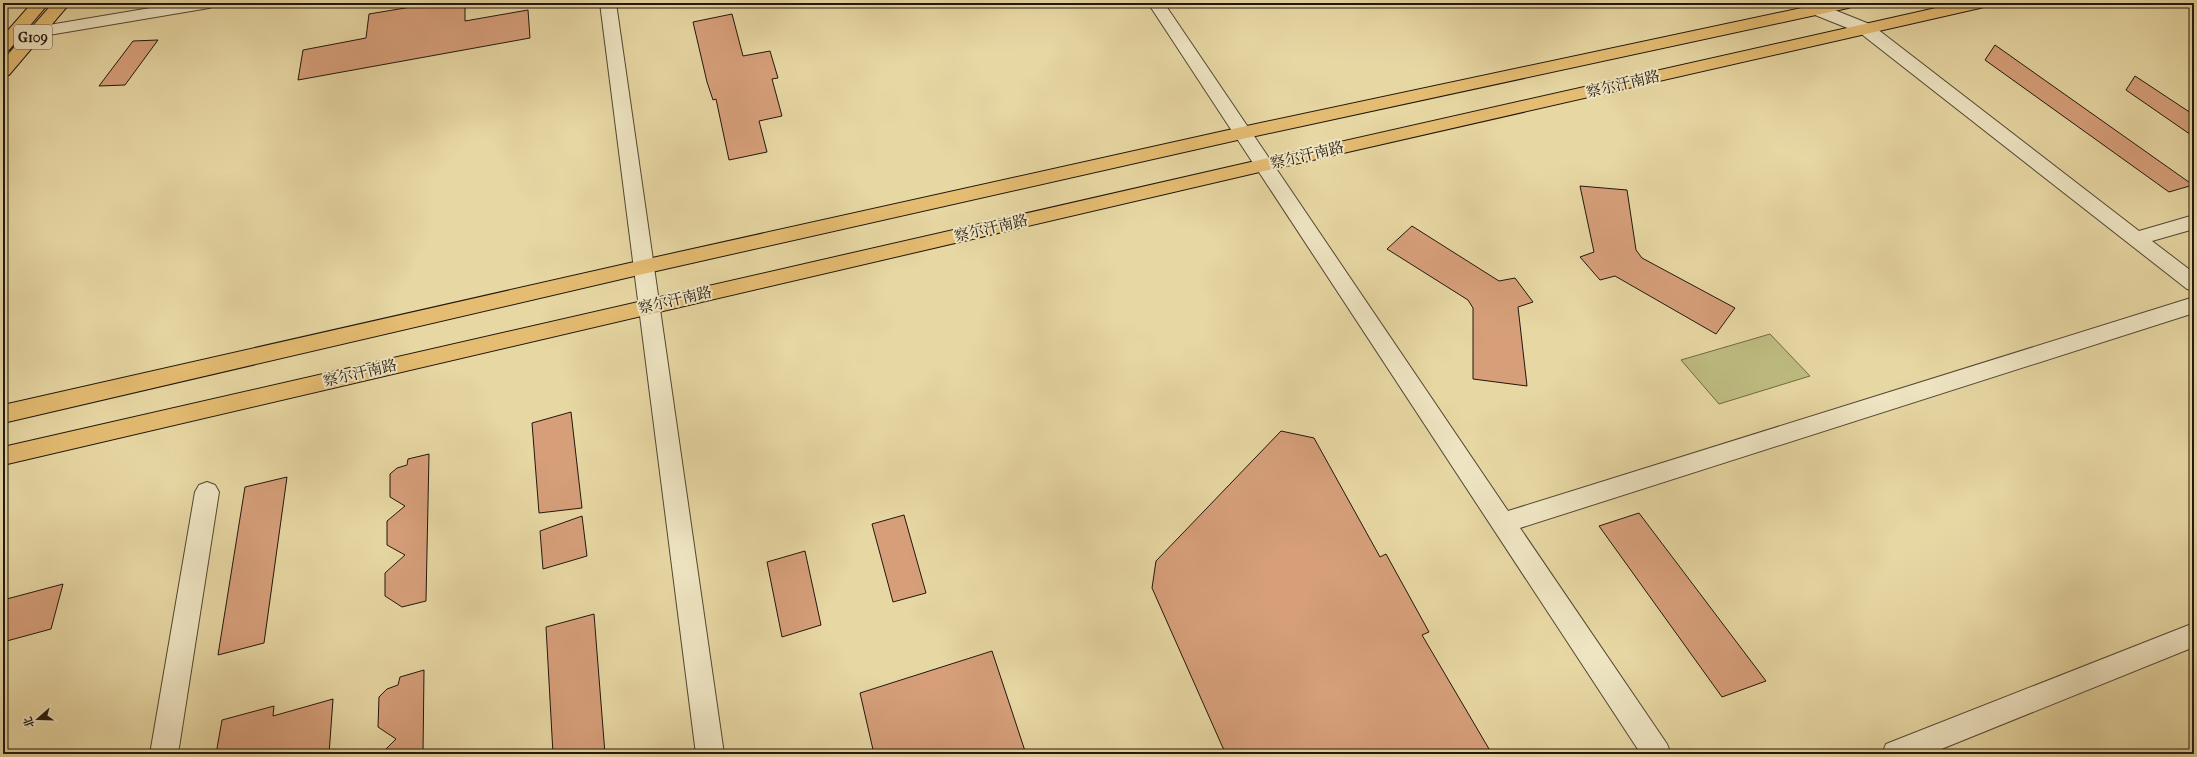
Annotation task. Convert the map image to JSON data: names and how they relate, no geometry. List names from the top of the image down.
{
  "streets": {
    "main road": ["G109", "察尔汗南路"]
  },
  "north": "left"
}
